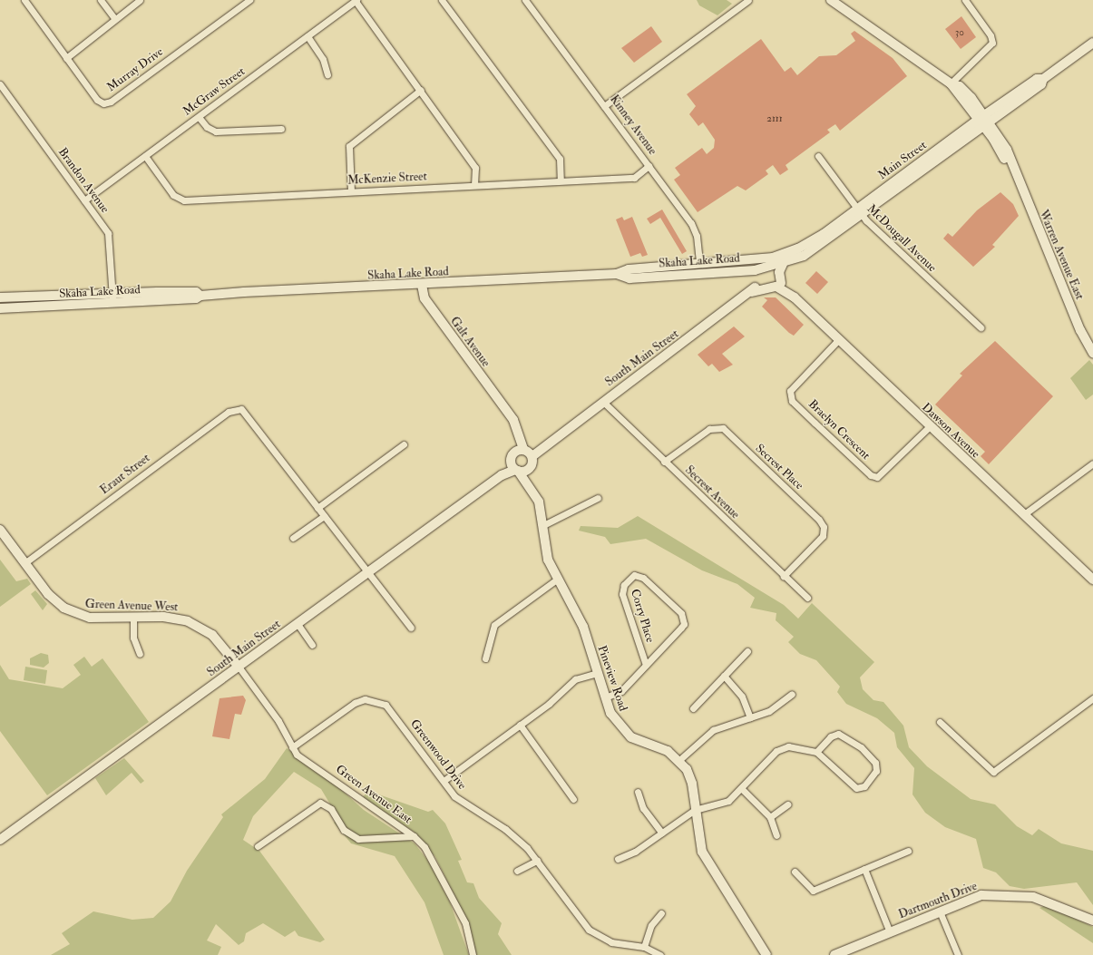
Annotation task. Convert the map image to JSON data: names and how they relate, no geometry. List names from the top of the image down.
{
  "streets": {
    "street": [
      "Murray Drive",
      "McGraw Street",
      "Kinney Avenue",
      "Main Street",
      "McKenzie Street",
      "Brandon Avenue",
      "McDougall Avenue",
      "Warren Avenue East",
      "Skaha Lake Road",
      "Galt Avenue",
      "South Main Street",
      "Braelyn Crescent",
      "Dawson Avenue",
      "Secrest Place",
      "Eraut Street",
      "Secrest Avenue",
      "Green Avenue West",
      "Corry Place",
      "Pineview Road",
      "Greenwood Drive",
      "Green Avenue East",
      "Dartmouth Drive"
    ]
  },
  "crossings": [
    ["McGraw Street", "McKenzie Street"],
    ["McGraw Street", "Brandon Avenue"],
    ["Kinney Avenue", "McKenzie Street"],
    ["Kinney Avenue", "Skaha Lake Road"],
    ["Main Street", "McDougall Avenue"],
    ["Main Street", "Warren Avenue East"],
    ["Main Street", "Skaha Lake Road"],
    ["Brandon Avenue", "Skaha Lake Road"],
    ["Skaha Lake Road", "Galt Avenue"],
    ["Galt Avenue", "South Main Street"],
    ["Galt Avenue", "Pineview Road"],
    ["South Main Street", "Dawson Avenue"],
    ["South Main Street", "Secrest Avenue"],
    ["South Main Street", "Green Avenue West"],
    ["South Main Street", "Pineview Road"],
    ["South Main Street", "Green Avenue East"],
    ["Braelyn Crescent", "Dawson Avenue"],
    ["Secrest Place", "Secrest Avenue"],
    ["Eraut Street", "Green Avenue West"],
    ["Green Avenue West", "Green Avenue East"],
    ["Corry Place", "Pineview Road"],
    ["Greenwood Drive", "Green Avenue East"]
  ],
  "house_numbers": ["30", "2111"]
}
